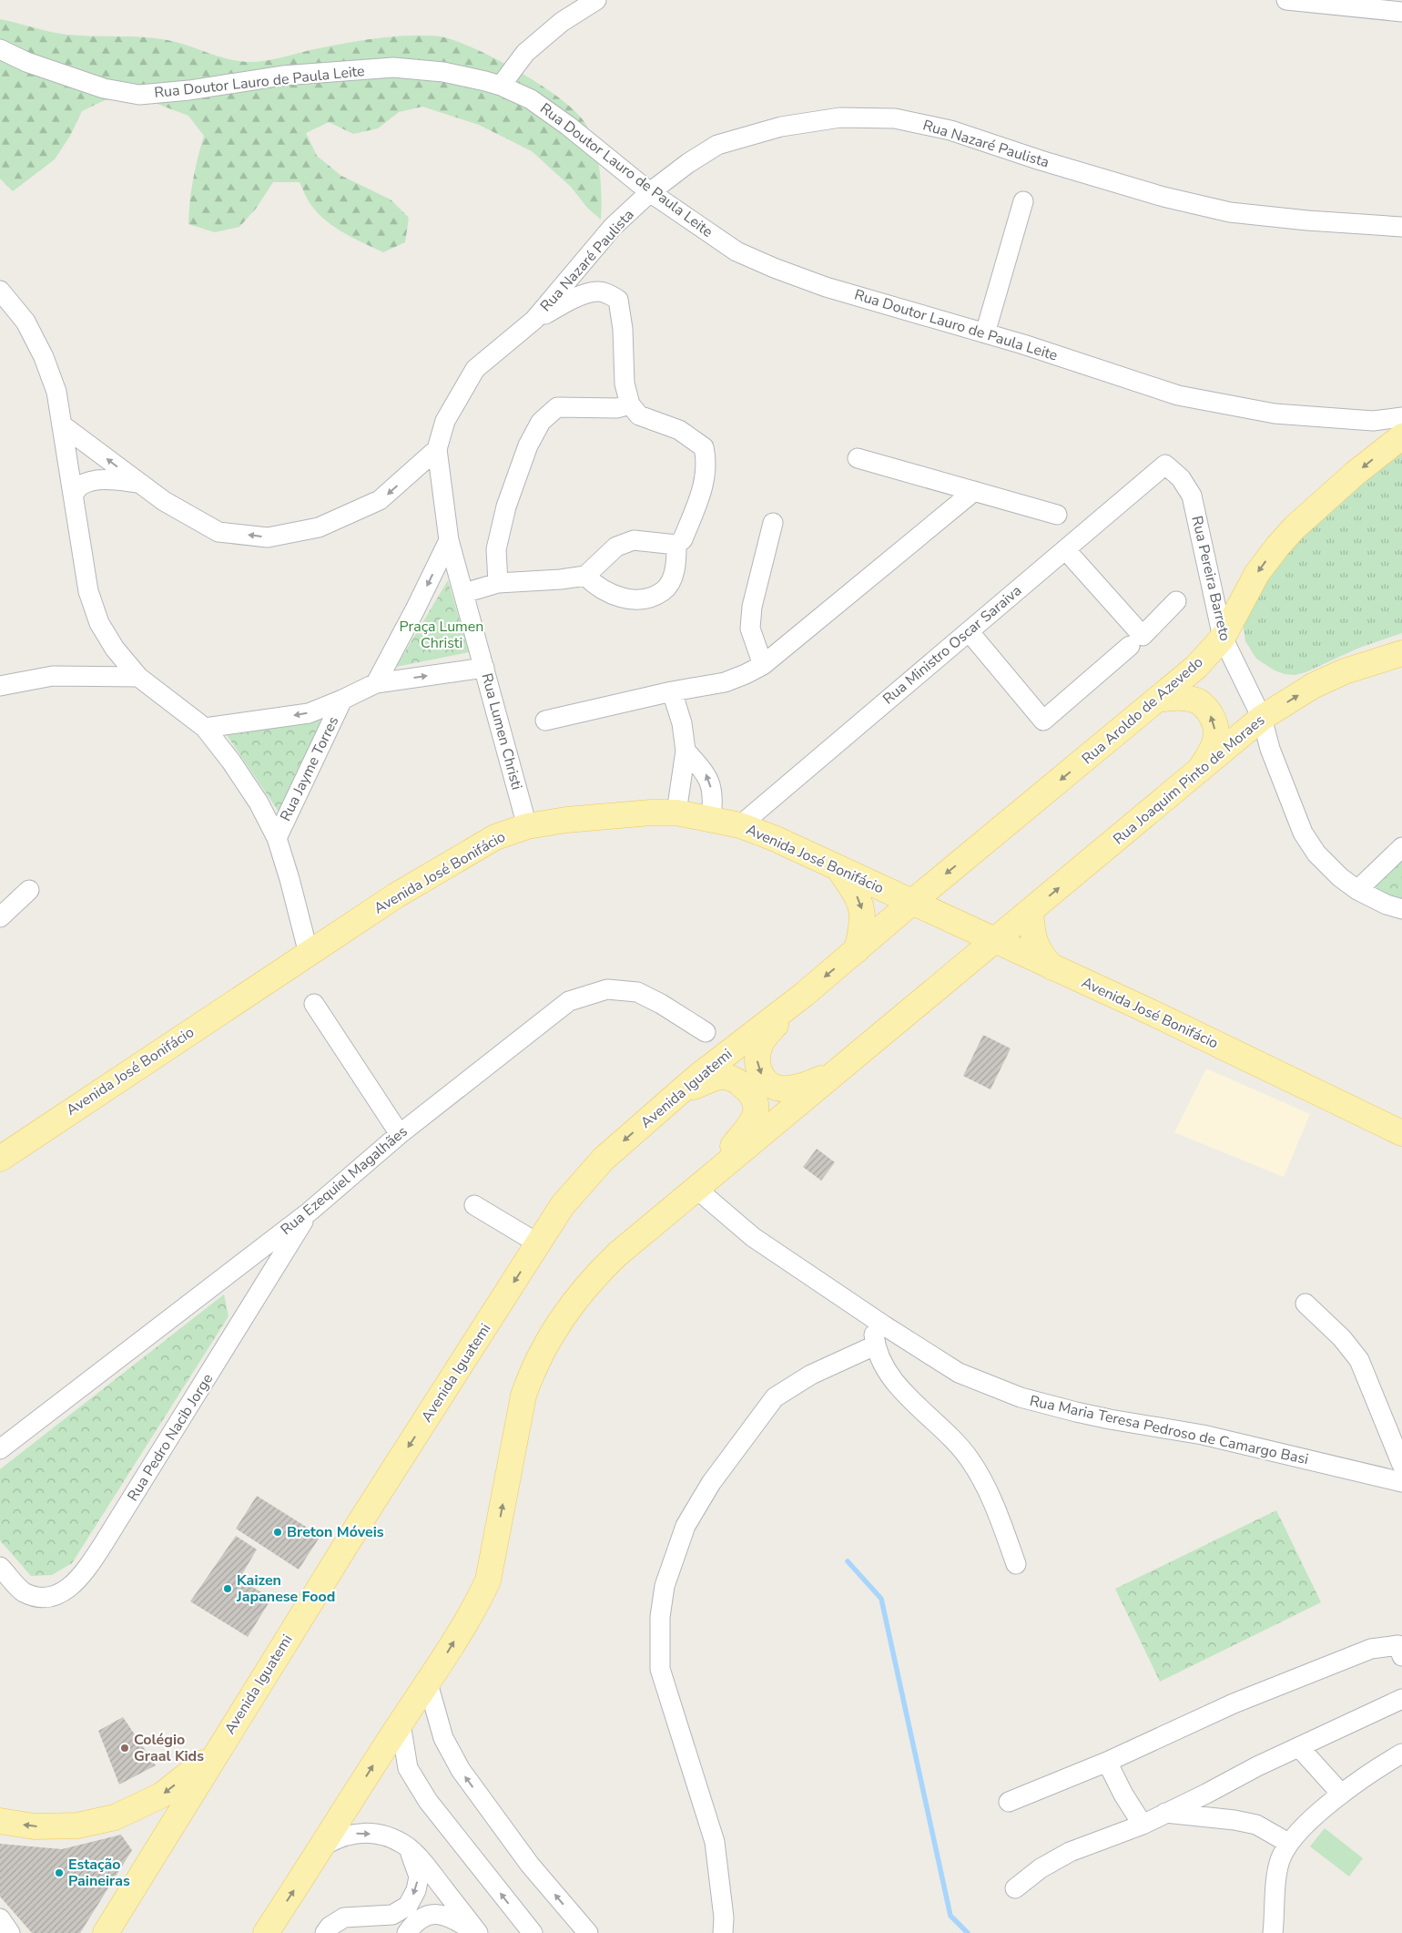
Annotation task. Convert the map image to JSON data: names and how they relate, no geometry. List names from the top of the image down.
{
  "streets": {
    "main road": [
      "Rua Aroldo de Azevedo",
      "Rua Joaquim Pinto de Moraes",
      "Avenida José Bonifácio",
      "Avenida Iguatemi"
    ],
    "street": [
      "Rua Doutor Lauro de Paula Leite",
      "Rua Nazaré Paulista",
      "Rua Pereira Barreto",
      "Rua Ministro Oscar Saraiva",
      "Rua Lumen Christi",
      "Rua Jayme Torres",
      "Rua Ezequiel Magalhães",
      "Rua Maria Teresa Pedroso de Camargo Basi",
      "Rua Pedro Nacib Jorge"
    ]
  },
  "crossings": [
    ["Rua Doutor Lauro de Paula Leite", "Rua Nazaré Paulista"],
    ["Rua Nazaré Paulista", "Rua Lumen Christi"],
    ["Rua Pereira Barreto", "Rua Ministro Oscar Saraiva"],
    ["Rua Pereira Barreto", "Rua Aroldo de Azevedo"],
    ["Rua Pereira Barreto", "Rua Joaquim Pinto de Moraes"],
    ["Rua Ministro Oscar Saraiva", "Avenida José Bonifácio"],
    ["Rua Aroldo de Azevedo", "Avenida José Bonifácio"],
    ["Rua Aroldo de Azevedo", "Avenida Iguatemi"],
    ["Rua Lumen Christi", "Avenida José Bonifácio"],
    ["Rua Joaquim Pinto de Moraes", "Avenida José Bonifácio"],
    ["Avenida José Bonifácio", "Avenida Iguatemi"],
    ["Rua Ezequiel Magalhães", "Rua Pedro Nacib Jorge"]
  ],
  "one_way": ["Rua Aroldo de Azevedo", "Rua Joaquim Pinto de Moraes"],
  "parks": ["Praça Lumen Christi"],
  "places": [
    "Breton Móveis",
    "Kaizen Japanese Food",
    "Colégio Graal Kids",
    "Estação Paineiras"
  ]
}
